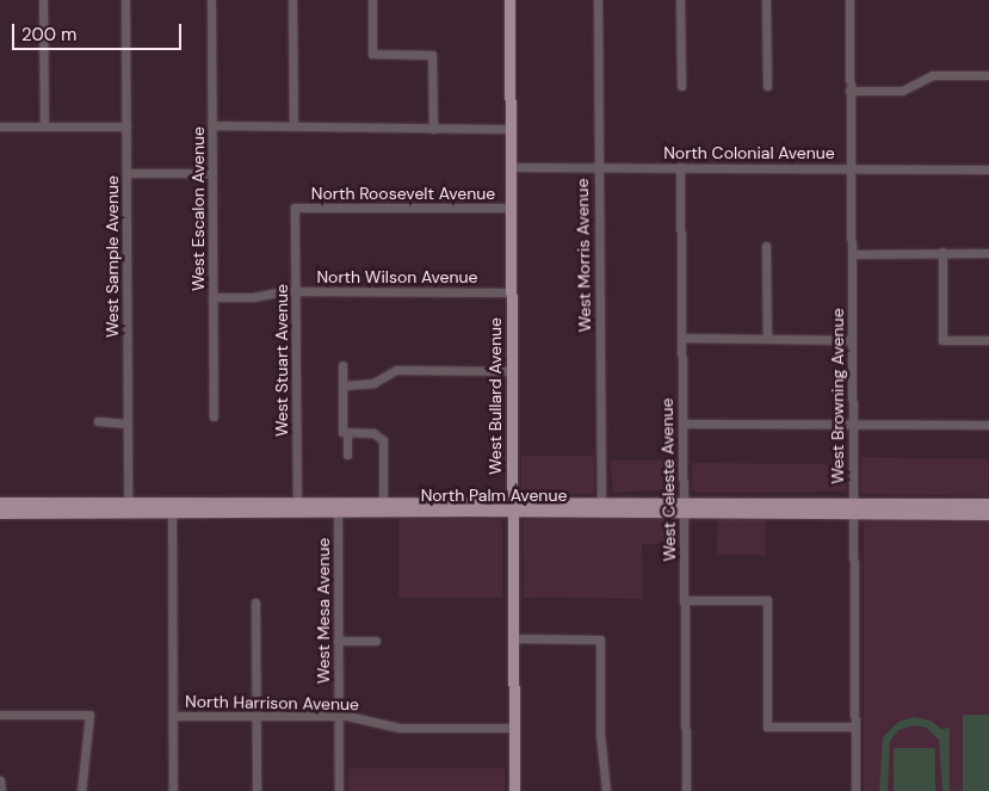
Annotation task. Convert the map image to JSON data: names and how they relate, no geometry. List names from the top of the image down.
{
  "streets": {
    "main road": ["West Bullard Avenue", "North Palm Avenue"],
    "street": [
      "North Colonial Avenue",
      "North Roosevelt Avenue",
      "West Escalon Avenue",
      "West Morris Avenue",
      "West Sample Avenue",
      "North Wilson Avenue",
      "West Stuart Avenue",
      "West Browning Avenue",
      "West Celeste Avenue",
      "West Mesa Avenue",
      "North Harrison Avenue"
    ]
  },
  "crossings": [
    ["North Colonial Avenue", "West Morris Avenue"],
    ["North Colonial Avenue", "West Bullard Avenue"],
    ["North Colonial Avenue", "West Browning Avenue"],
    ["North Colonial Avenue", "West Celeste Avenue"],
    ["North Roosevelt Avenue", "West Stuart Avenue"],
    ["North Roosevelt Avenue", "West Bullard Avenue"],
    ["West Escalon Avenue", "North Wilson Avenue"],
    ["West Morris Avenue", "North Palm Avenue"],
    ["West Sample Avenue", "North Palm Avenue"],
    ["North Wilson Avenue", "West Stuart Avenue"],
    ["North Wilson Avenue", "West Bullard Avenue"],
    ["West Stuart Avenue", "North Palm Avenue"],
    ["West Bullard Avenue", "North Palm Avenue"],
    ["West Bullard Avenue", "North Harrison Avenue"],
    ["West Browning Avenue", "North Palm Avenue"],
    ["West Celeste Avenue", "North Palm Avenue"],
    ["North Palm Avenue", "West Mesa Avenue"],
    ["West Mesa Avenue", "North Harrison Avenue"]
  ],
  "scale_bar": "200 m"
}
